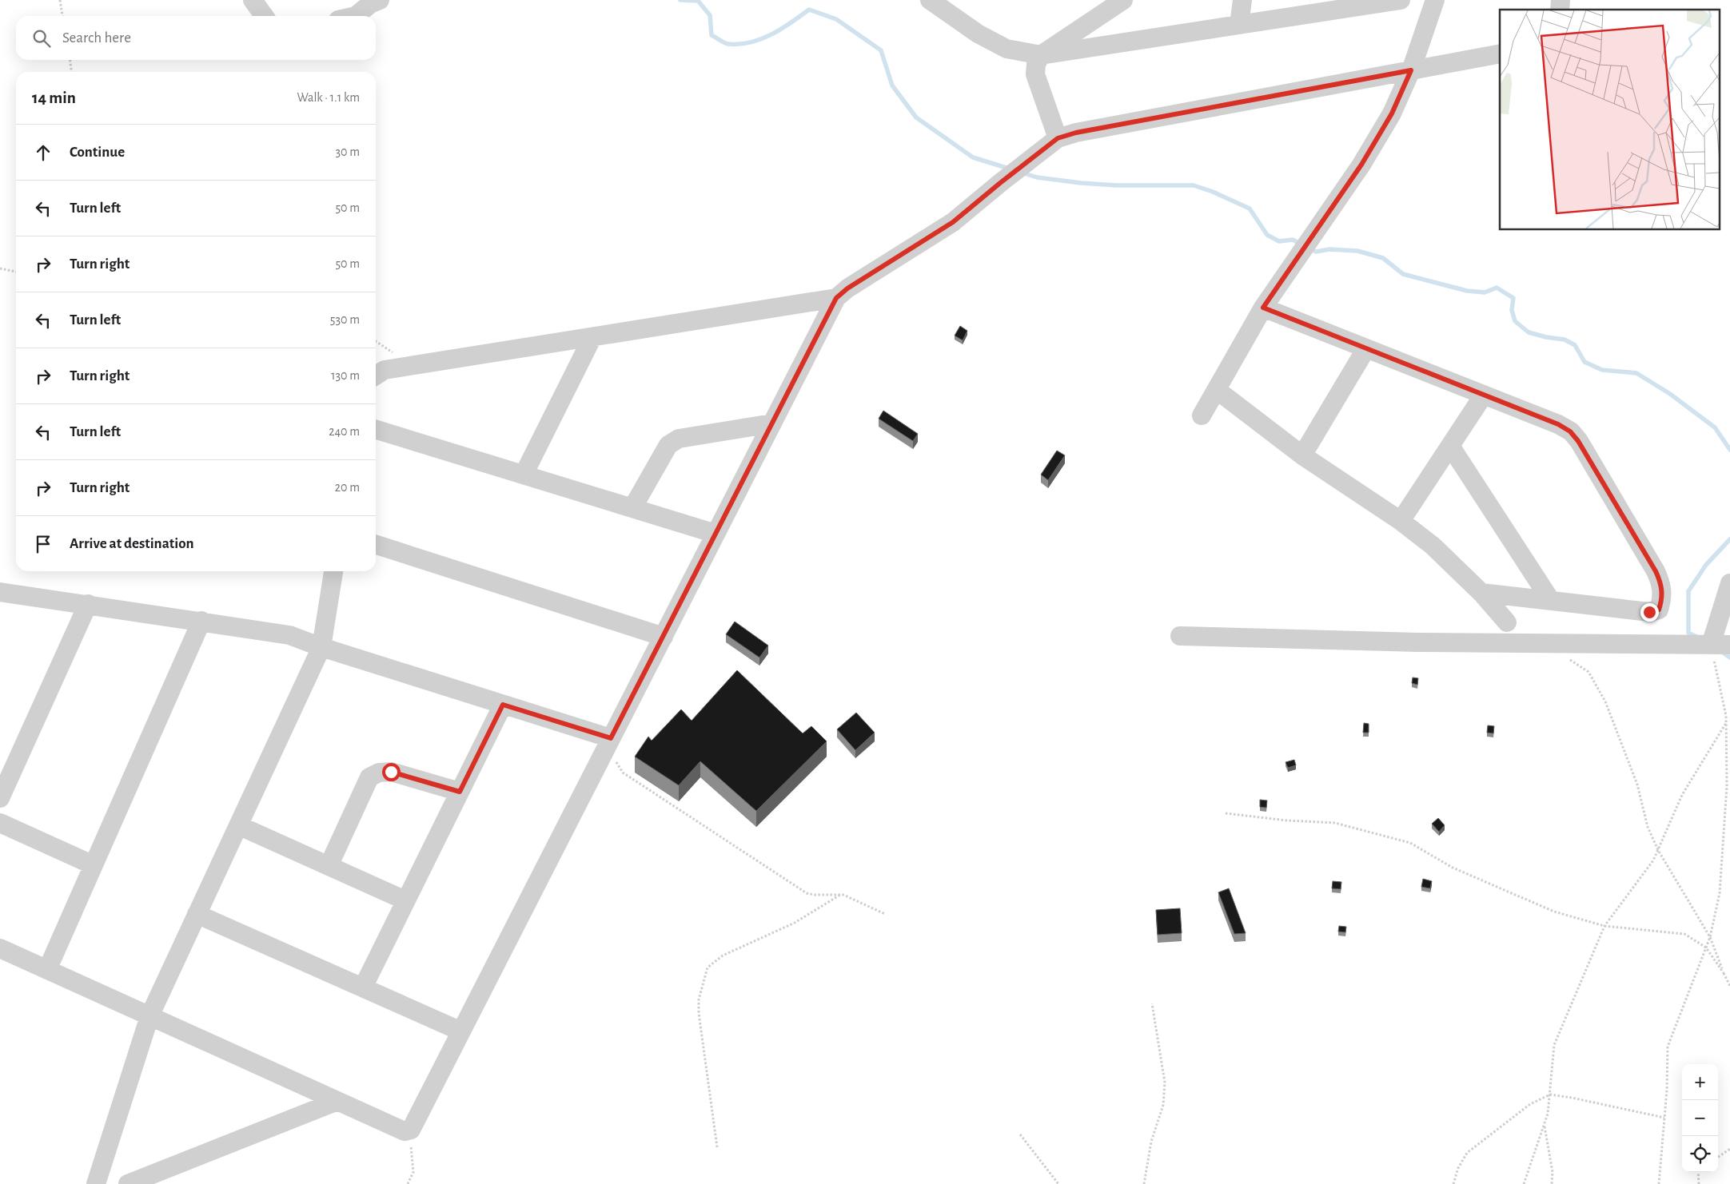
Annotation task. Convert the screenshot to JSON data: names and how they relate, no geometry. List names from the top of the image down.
{
  "page": {
    "search": "Search here",
    "heading": ["14 min", "Walk · 1.1 km"],
    "list": [
      ["Continue", "30 m"],
      ["Turn left", "50 m"],
      ["Turn right", "50 m"],
      ["Turn left", "530 m"],
      ["Turn right", "130 m"],
      ["Turn left", "240 m"],
      ["Turn right", "20 m"],
      "Arrive at destination"
    ],
    "map_buttons": ["+", "−"]
  }
}
